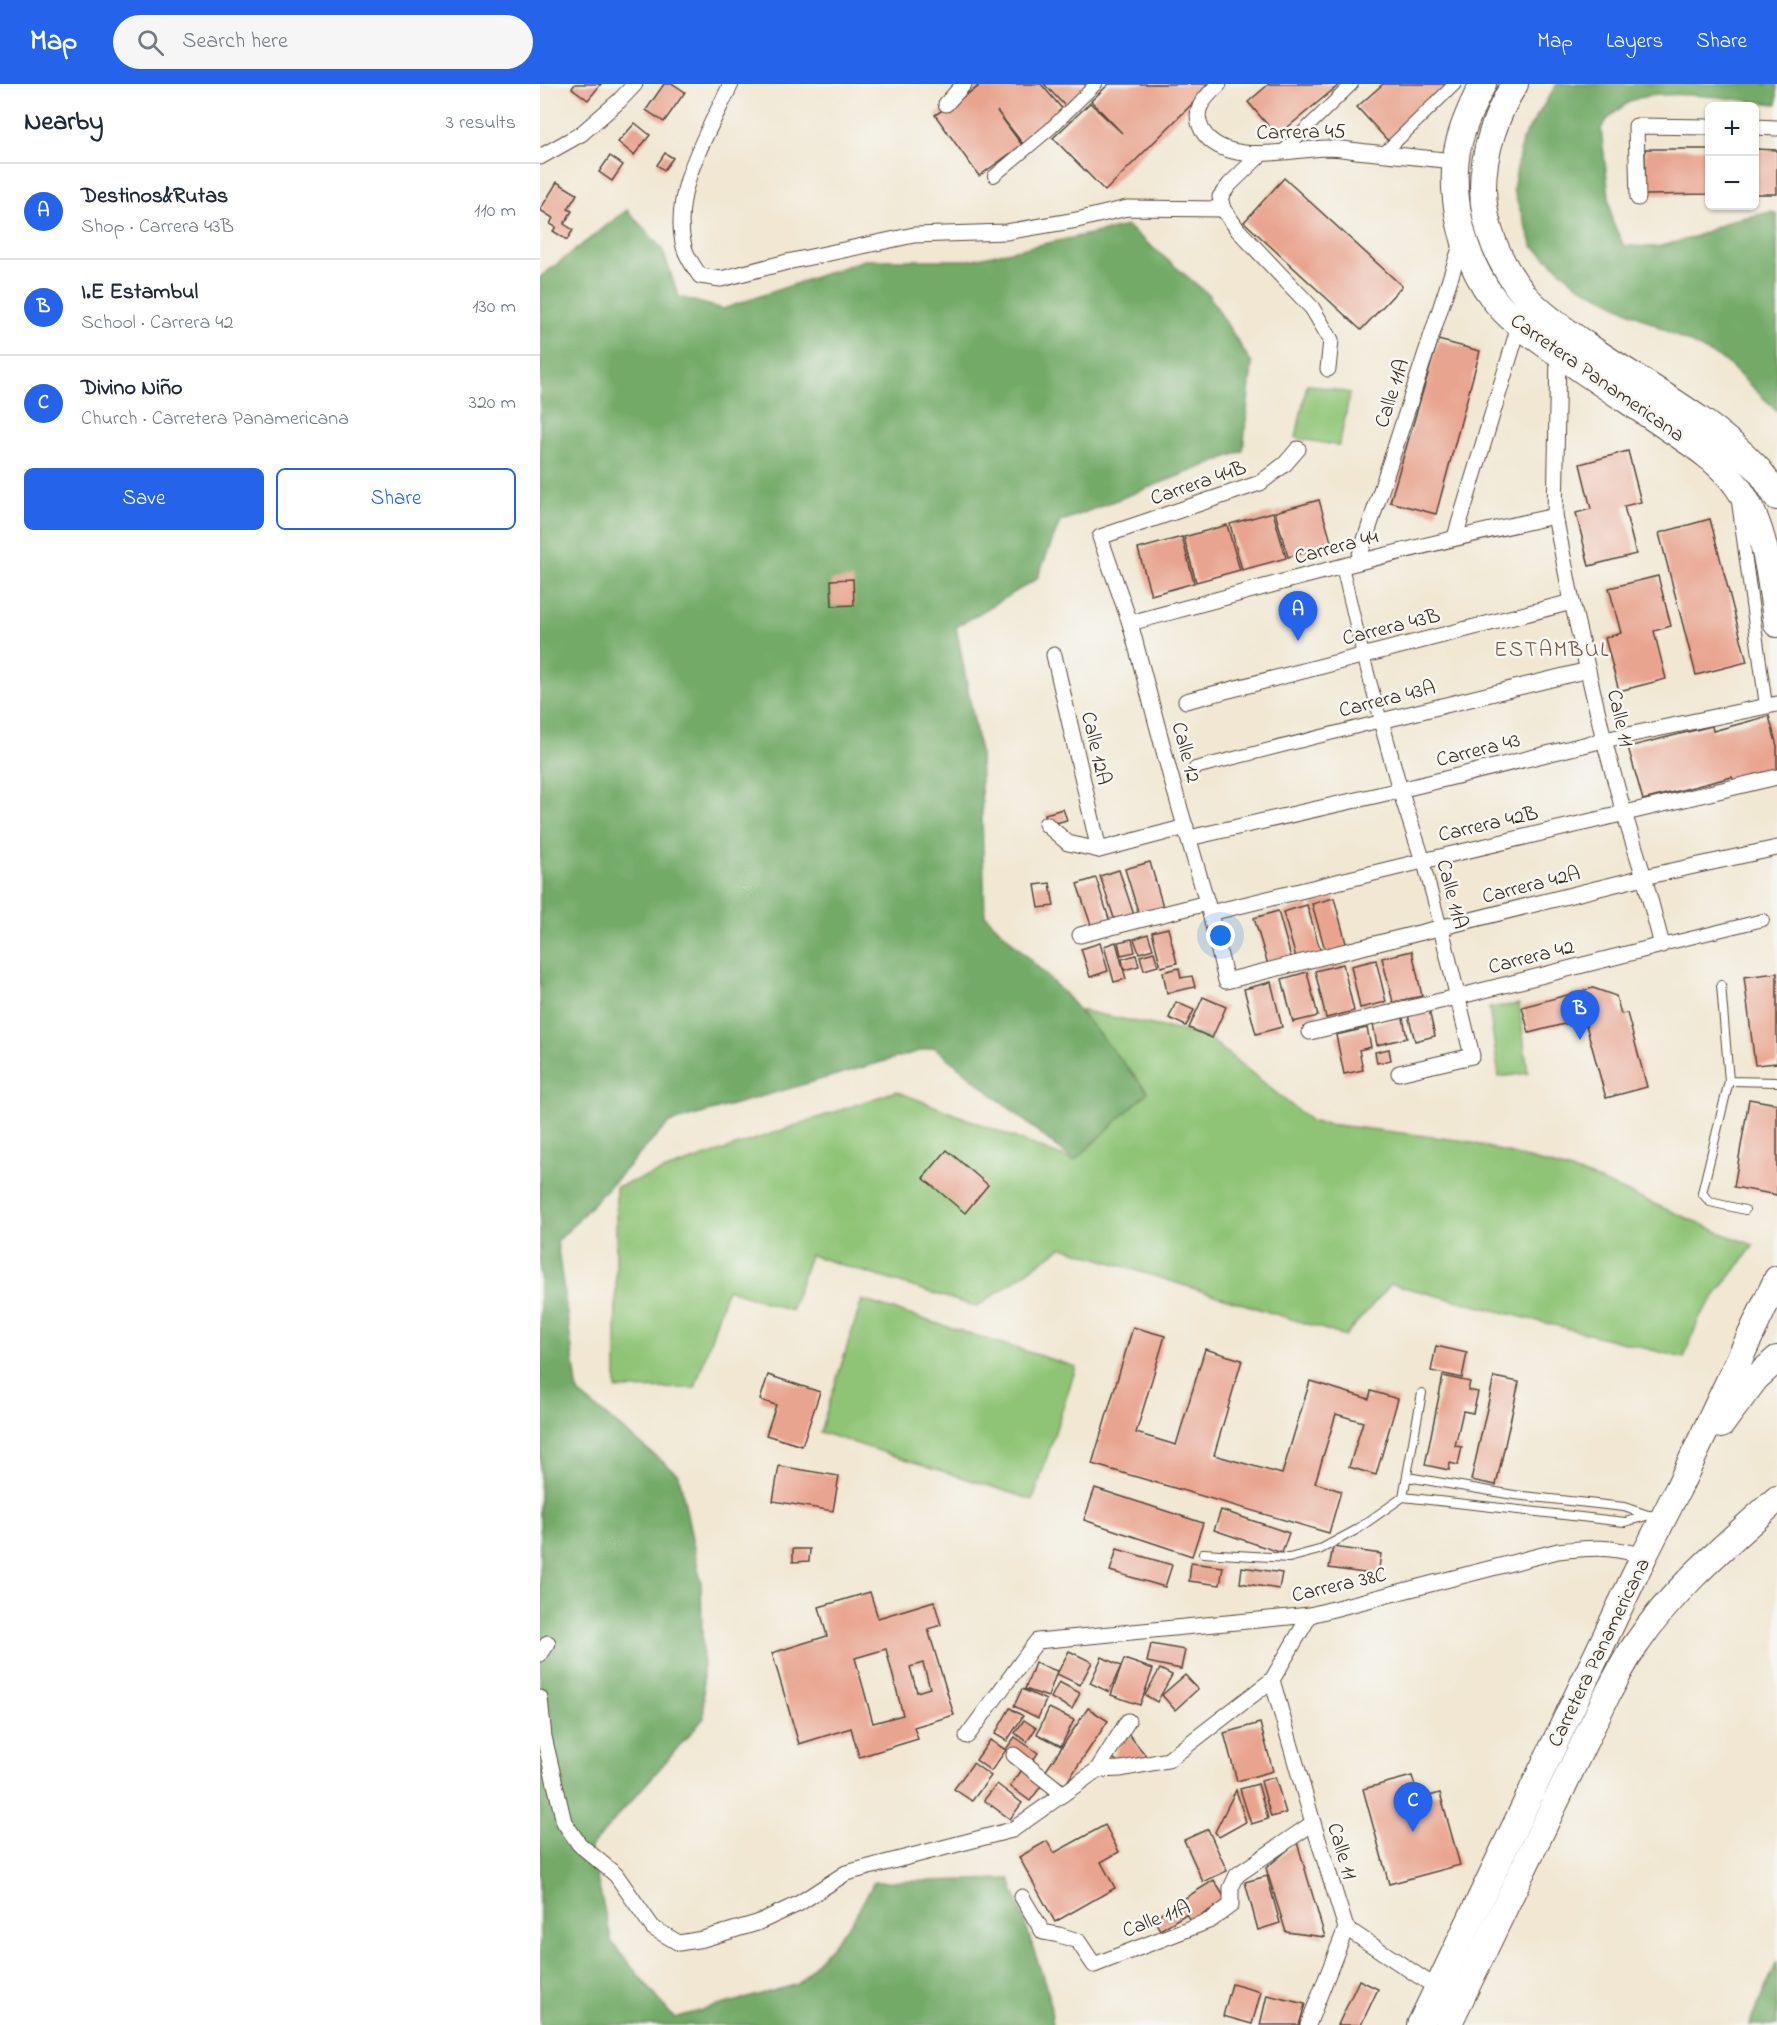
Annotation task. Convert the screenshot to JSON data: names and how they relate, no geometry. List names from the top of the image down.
{
  "streets": {
    "highway": ["Carretera Panamericana"],
    "street": [
      "Carrera 45",
      "Calle 11A",
      "Carrera 44B",
      "Carrera 44",
      "Carrera 43B",
      "Carrera 43A",
      "Calle 11",
      "Calle 12A",
      "Carrera 43",
      "Calle 12",
      "Carrera 42B",
      "Carrera 42A",
      "Carrera 42",
      "Carrera 38C"
    ]
  },
  "crossings": [
    ["Carrera 45", "Carretera Panamericana"],
    ["Carretera Panamericana", "Calle 11A"],
    ["Carretera Panamericana", "Calle 11"],
    ["Carretera Panamericana", "Carrera 38C"],
    ["Calle 11A", "Carrera 44"],
    ["Calle 11A", "Carrera 43B"],
    ["Calle 11A", "Carrera 43A"],
    ["Calle 11A", "Calle 11"],
    ["Calle 11A", "Carrera 43"],
    ["Calle 11A", "Carrera 42B"],
    ["Calle 11A", "Carrera 42A"],
    ["Calle 11A", "Carrera 42"],
    ["Carrera 44B", "Calle 12"],
    ["Carrera 44", "Calle 11"],
    ["Carrera 44", "Calle 12"],
    ["Carrera 43B", "Calle 11"],
    ["Carrera 43A", "Calle 11"],
    ["Calle 11", "Carrera 43"],
    ["Calle 11", "Carrera 42B"],
    ["Calle 11", "Carrera 42A"],
    ["Calle 11", "Carrera 42"],
    ["Calle 12A", "Carrera 43"],
    ["Carrera 43", "Calle 12"],
    ["Calle 12", "Carrera 42B"],
    ["Calle 12", "Carrera 42A"]
  ],
  "districts": ["ESTAMBUL"],
  "page": {
    "header": "Map",
    "search": "Search here",
    "nav": ["Map", "Layers", "Share"],
    "heading": ["Nearby", "3 results"],
    "map_buttons": ["+", "−"],
    "list": [
      {
        "mark": "A",
        "name": "Destinos&Rutas",
        "note": "Shop · Carrera 43B",
        "value": "110 m"
      },
      {
        "mark": "B",
        "name": "I.E Estambul",
        "note": "School · Carrera 42",
        "value": "130 m"
      },
      {
        "mark": "C",
        "name": "Divino Niño",
        "note": "Church · Carretera Panamericana",
        "value": "320 m"
      }
    ],
    "buttons": ["Save", "Share"],
    "pins": ["A", "B", "C"]
  }
}
